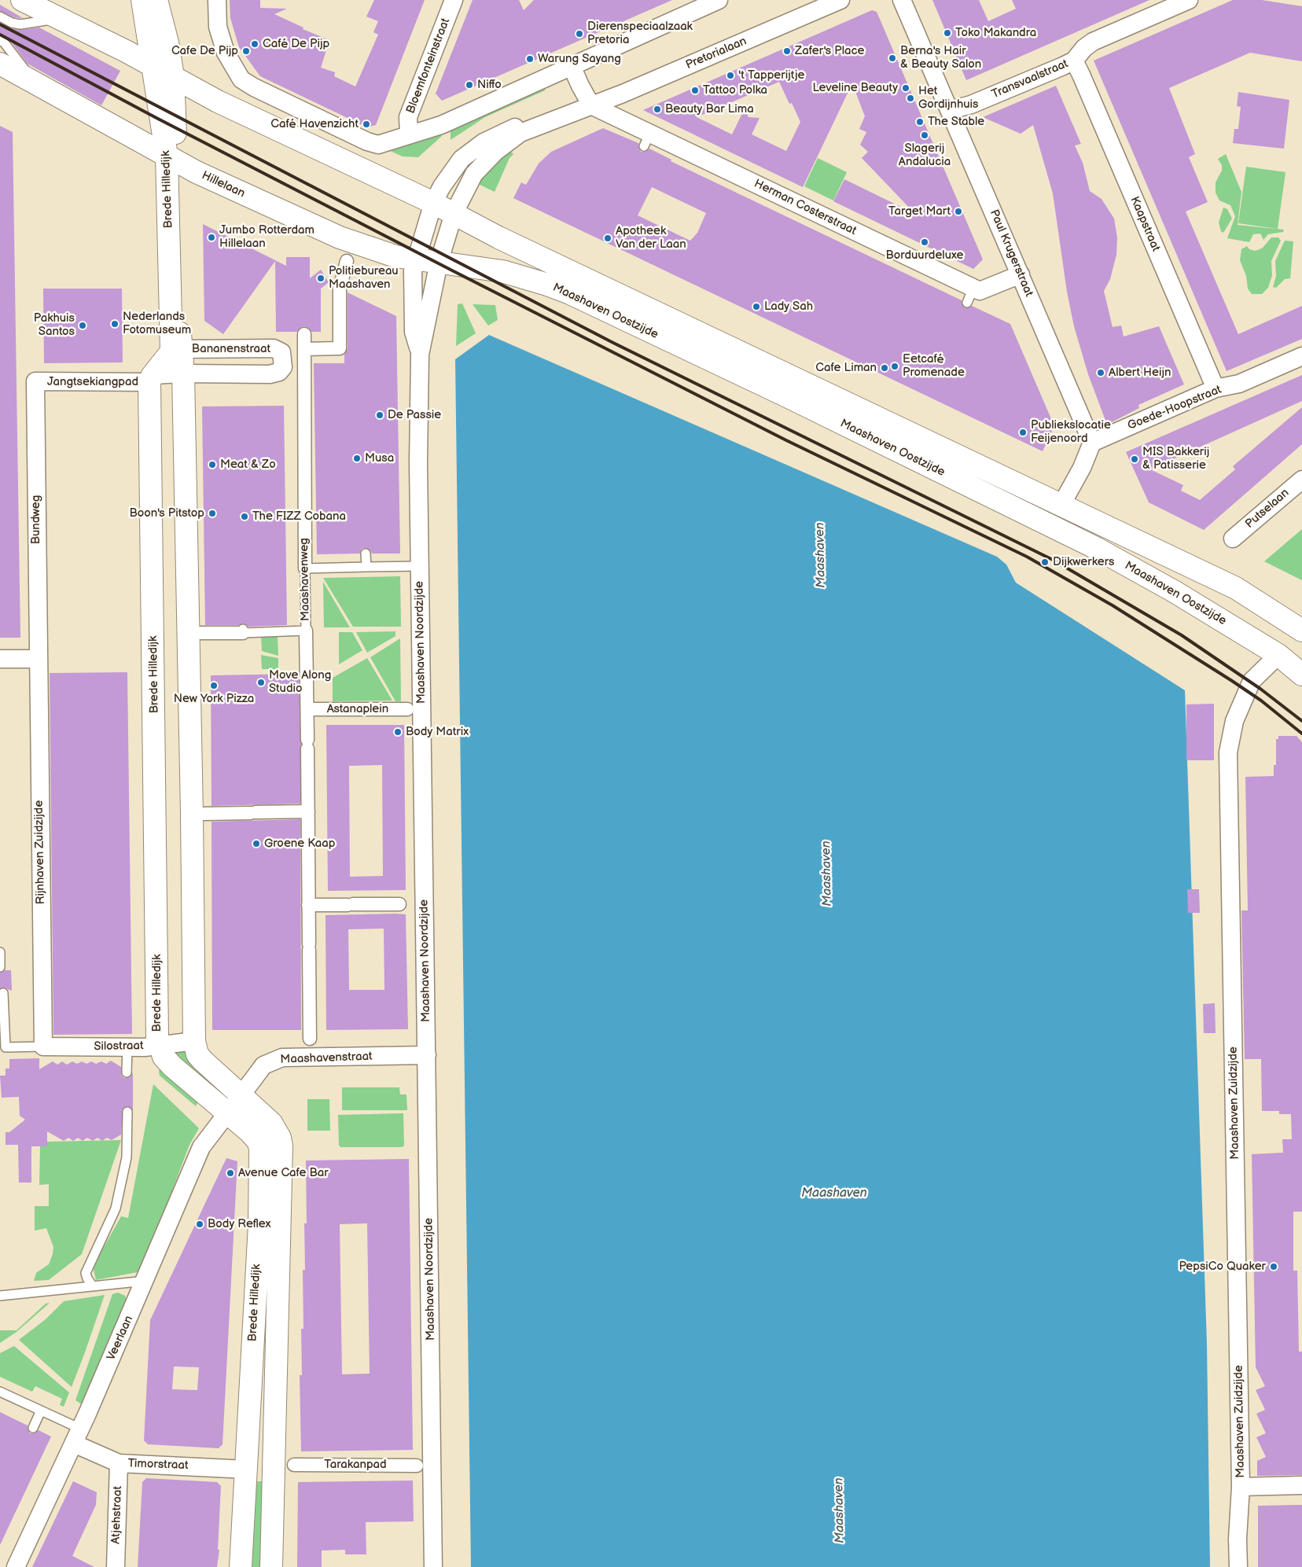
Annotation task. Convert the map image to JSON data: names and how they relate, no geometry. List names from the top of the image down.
{
  "streets": {
    "street": [
      "Pretorialaan",
      "Bloemfonteinstraat",
      "Transvaalstraat",
      "Hillelaan",
      "Brede Hilledijk",
      "Herman Costerstraat",
      "Kaapstraat",
      "Paul Krugerstraat",
      "Maashaven Oostzijde",
      "Bananenstraat",
      "Jangtsekiangpad",
      "Goede-Hoopstraat",
      "Putselaan",
      "Bundweg",
      "Maashavenweg",
      "Maashaven Noordzijde",
      "Astanaplein",
      "Rijnhaven Zuidzijde",
      "Silostraat",
      "Maashavenstraat",
      "Maashaven Zuidzijde",
      "Veerlaan",
      "Timorstraat",
      "Tarakanpad",
      "Atjehstraat"
    ]
  },
  "crossings": [
    ["Pretorialaan", "Herman Costerstraat"],
    ["Pretorialaan", "Maashaven Oostzijde"],
    ["Pretorialaan", "Maashaven Noordzijde"],
    ["Transvaalstraat", "Kaapstraat"],
    ["Transvaalstraat", "Paul Krugerstraat"],
    ["Hillelaan", "Brede Hilledijk"],
    ["Hillelaan", "Maashaven Oostzijde"],
    ["Hillelaan", "Maashaven Noordzijde"],
    ["Brede Hilledijk", "Bananenstraat"],
    ["Brede Hilledijk", "Jangtsekiangpad"],
    ["Brede Hilledijk", "Silostraat"],
    ["Brede Hilledijk", "Maashavenstraat"],
    ["Brede Hilledijk", "Veerlaan"],
    ["Brede Hilledijk", "Timorstraat"],
    ["Herman Costerstraat", "Paul Krugerstraat"],
    ["Kaapstraat", "Goede-Hoopstraat"],
    ["Paul Krugerstraat", "Goede-Hoopstraat"],
    ["Maashaven Oostzijde", "Maashaven Noordzijde"],
    ["Maashaven Oostzijde", "Maashaven Zuidzijde"],
    ["Jangtsekiangpad", "Bundweg"],
    ["Bundweg", "Rijnhaven Zuidzijde"],
    ["Maashavenweg", "Astanaplein"],
    ["Maashaven Noordzijde", "Maashavenstraat"],
    ["Rijnhaven Zuidzijde", "Silostraat"],
    ["Maashavenstraat", "Veerlaan"],
    ["Veerlaan", "Timorstraat"],
    ["Timorstraat", "Atjehstraat"]
  ],
  "water": ["Maashaven"],
  "places": [
    "Toko Makandra",
    "Dierenspeciaalzaak Pretoria",
    "Café De Pijp",
    "Cafe De Pijp",
    "Zafer's Place",
    "Berna's Hair & Beauty Salon",
    "Warung Sayang",
    "'t Tapperijtje",
    "Niffo",
    "Leveline Beauty",
    "Tattoo Polka",
    "Het Gordijnhuis",
    "Beauty Bar Lima",
    "The Stable",
    "Café Havenzicht",
    "Slagerij Andalucia",
    "Target Mart",
    "Jumbo Rotterdam Hillelaan",
    "Apotheek Van der Laan",
    "Borduurdeluxe",
    "Politiebureau Maashaven",
    "Lady Sah",
    "Nederlands Fotomuseum",
    "Pakhuis Santos",
    "Eetcafé Promenade",
    "Cafe Liman",
    "Albert Heijn",
    "De Passie",
    "Publiekslocatie Feijenoord",
    "Musa",
    "MIS Bakkerij & Patisserie",
    "Meat & Zo",
    "Boon's Pitstop",
    "The FIZZ Cobana",
    "Dijkwerkers",
    "Move Along Studio",
    "New York Pizza",
    "Body Matrix",
    "Groene Kaap",
    "Avenue Cafe Bar",
    "Body Reflex",
    "PepsiCo Quaker"
  ]
}
